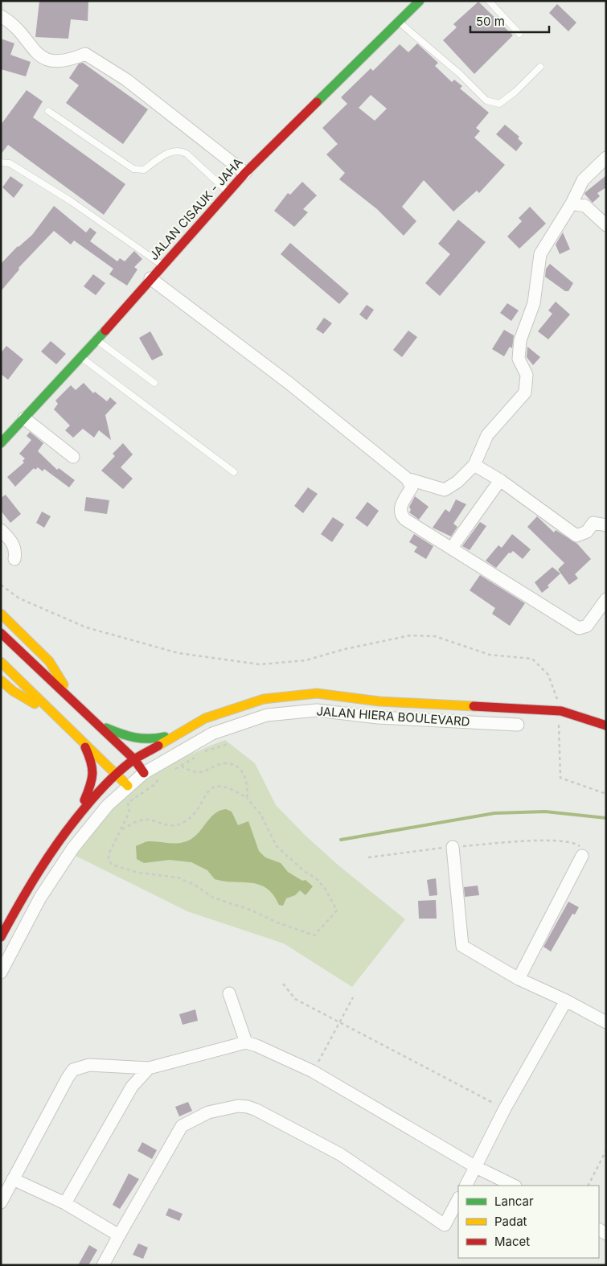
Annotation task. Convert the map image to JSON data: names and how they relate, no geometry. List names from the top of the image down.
{
  "streets": {
    "main road": ["JALAN CISAUK - JAHA", "JALAN HIERA BOULEVARD"]
  },
  "legend": ["Lancar", "Padat", "Macet"],
  "scale_bar": "50 m"
}
